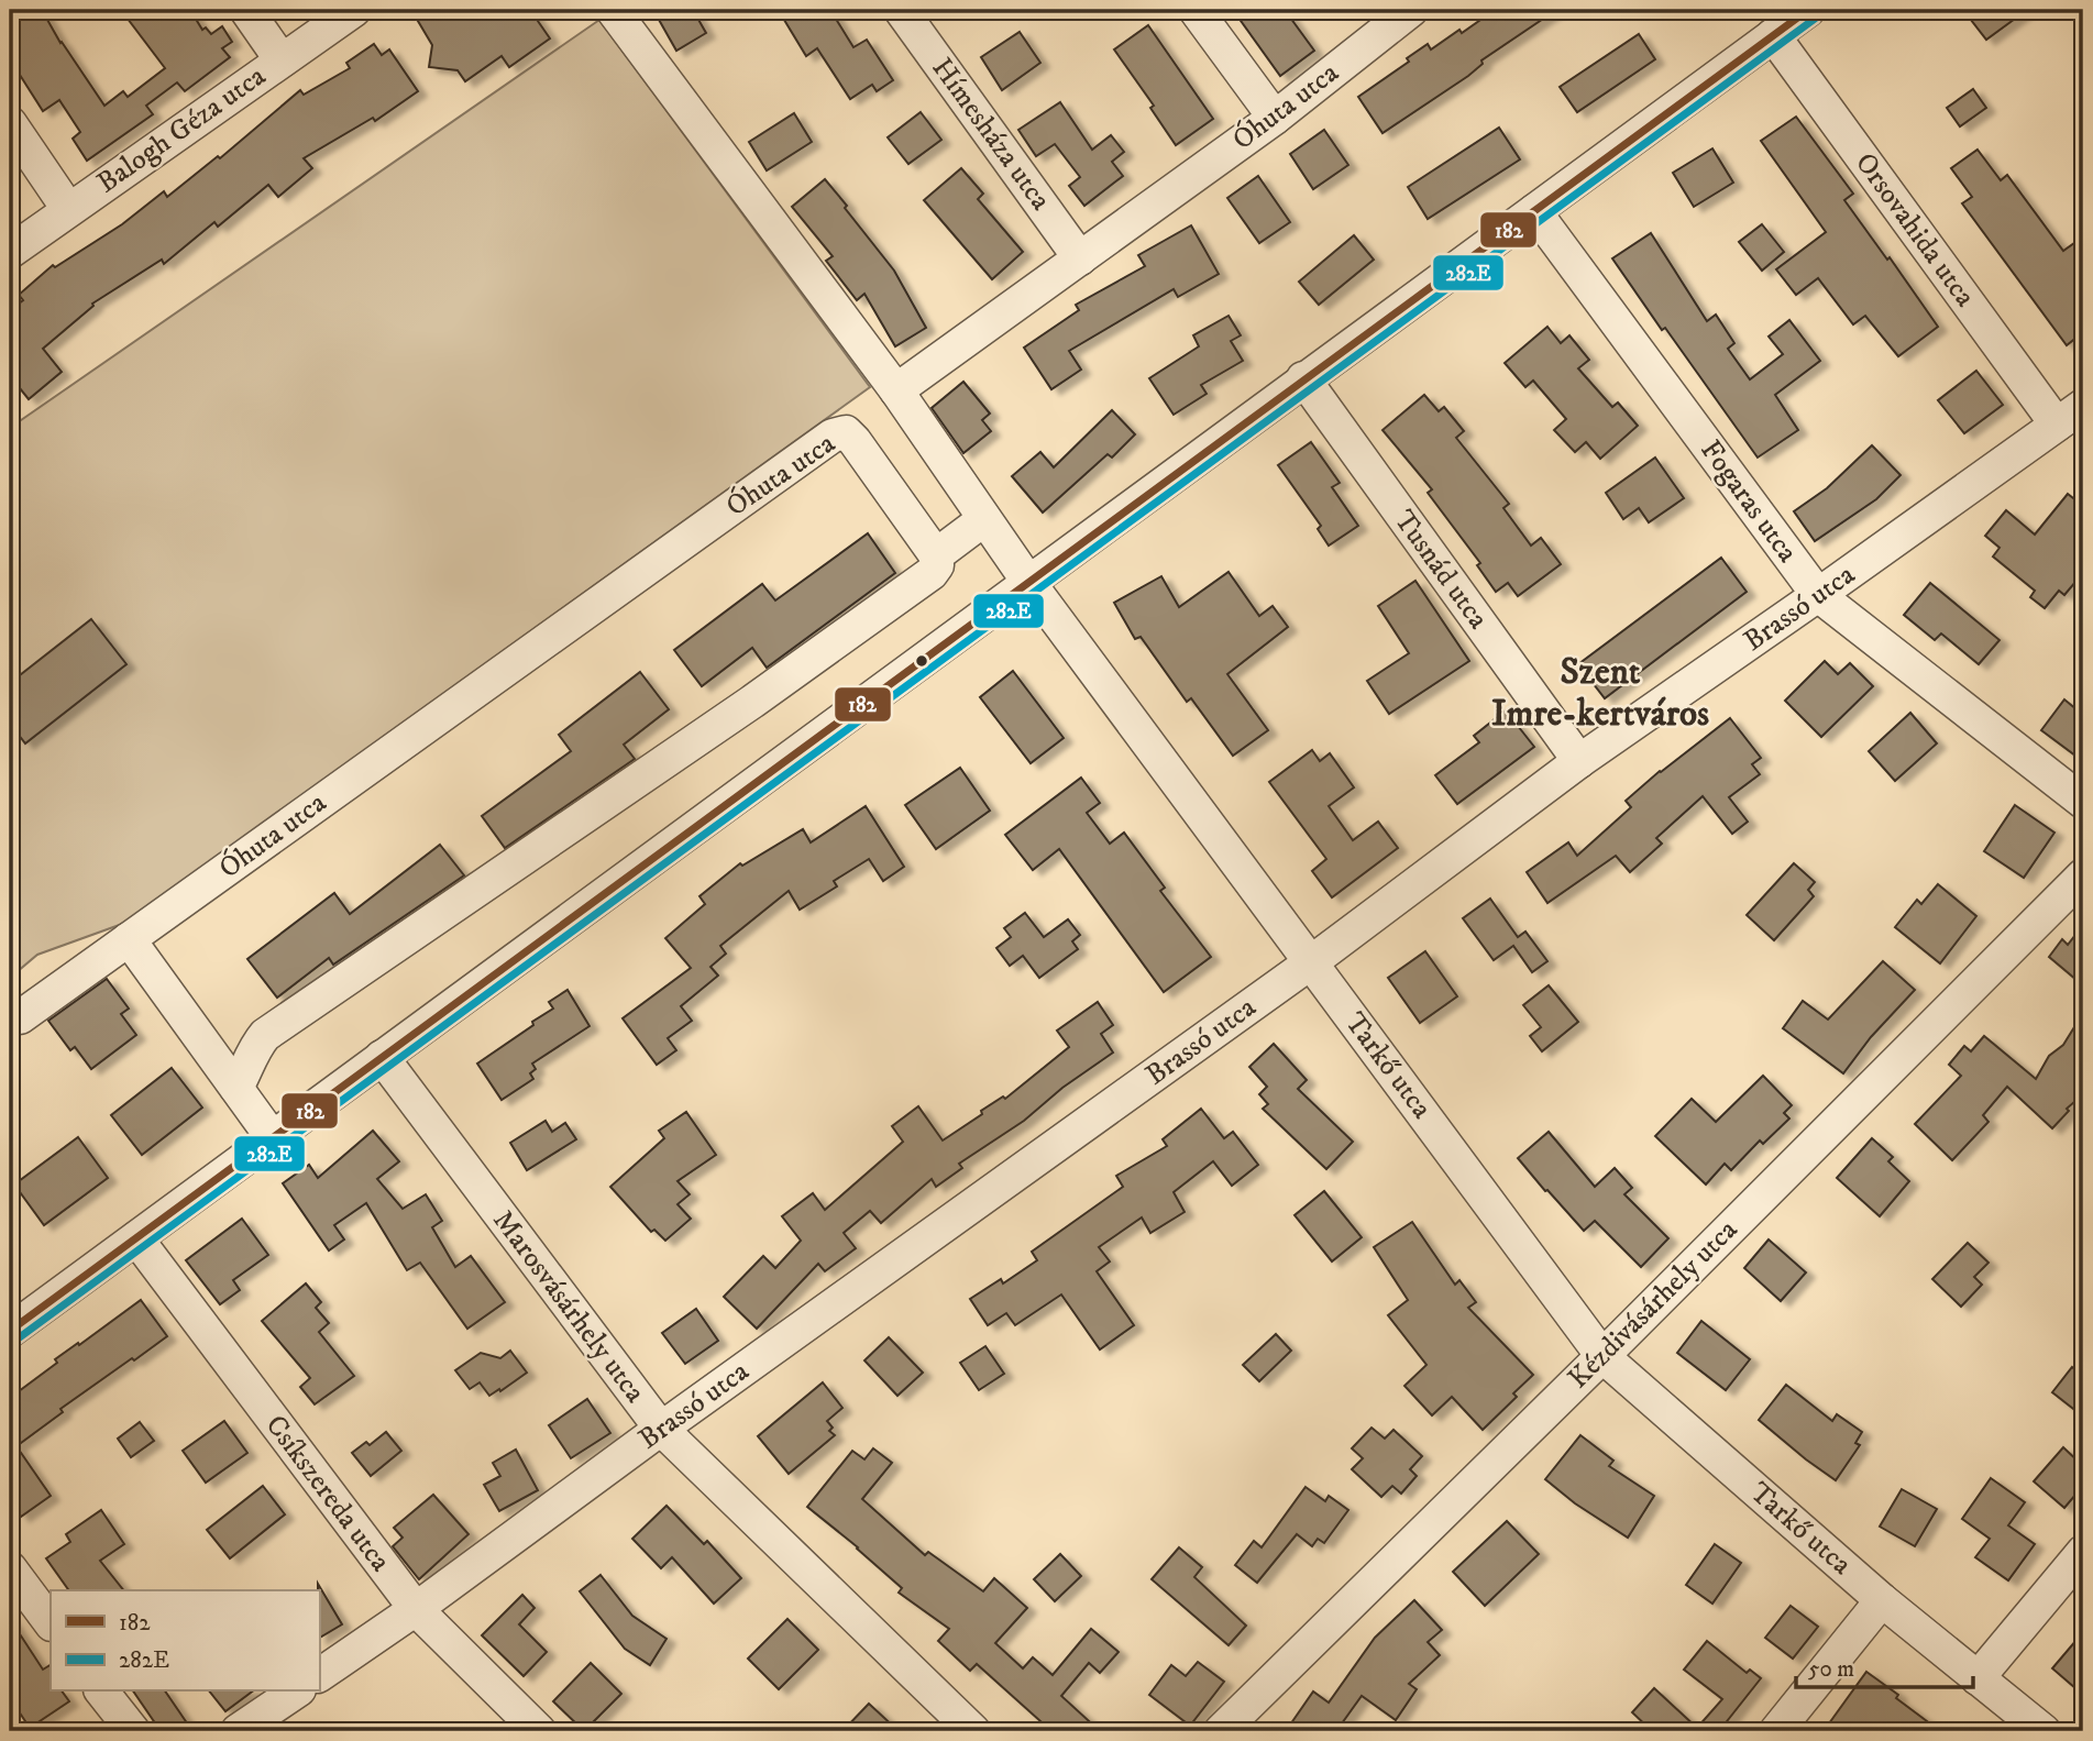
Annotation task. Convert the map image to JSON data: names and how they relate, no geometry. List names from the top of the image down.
{
  "streets": {
    "street": [
      "Óhuta utca",
      "Balogh Géza utca",
      "Hímesháza utca",
      "Orsovahida utca",
      "Fogaras utca",
      "Tusnád utca",
      "Brassó utca",
      "Tarkő utca",
      "Kézdivásárhely utca",
      "Marosvásárhely utca",
      "Csíkszereda utca"
    ]
  },
  "crossings": [
    ["Óhuta utca", "Hímesháza utca"],
    ["Óhuta utca", "Tarkő utca"],
    ["Orsovahida utca", "Brassó utca"],
    ["Fogaras utca", "Brassó utca"],
    ["Tusnád utca", "Brassó utca"],
    ["Brassó utca", "Tarkő utca"],
    ["Brassó utca", "Marosvásárhely utca"],
    ["Brassó utca", "Csíkszereda utca"],
    ["Tarkő utca", "Kézdivásárhely utca"]
  ],
  "districts": ["Szent Imre-kertváros"],
  "lines": ["transit line 182", "transit line 282E"],
  "legend": ["182", "282E"],
  "scale_bar": "50 m"
}
